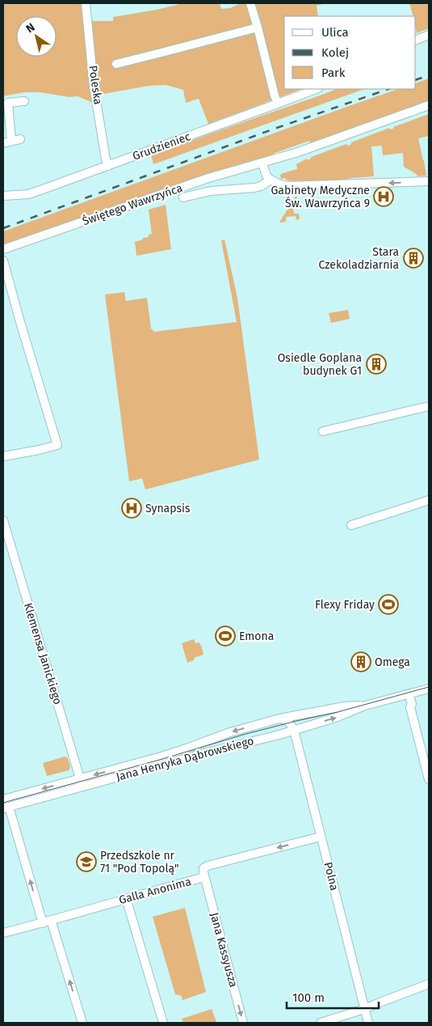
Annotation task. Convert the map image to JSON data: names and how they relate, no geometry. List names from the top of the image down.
{
  "streets": {
    "street": [
      "Poleska",
      "Grudzieniec",
      "Świętego Wawrzyńca",
      "Klemensa Janickiego",
      "Jana Henryka Dąbrowskiego",
      "Polna",
      "Galla Anonima",
      "Jana Kassyusza"
    ]
  },
  "crossings": [
    ["Poleska", "Grudzieniec"],
    ["Klemensa Janickiego", "Jana Henryka Dąbrowskiego"],
    ["Jana Henryka Dąbrowskiego", "Polna"],
    ["Polna", "Galla Anonima"],
    ["Galla Anonima", "Jana Kassyusza"]
  ],
  "one_way": ["Galla Anonima", "Jana Kassyusza"],
  "places": {
    "hospital": ["Gabinety Medyczne Św. Wawrzyńca 9", "Synapsis"],
    "building": ["Stara Czekoladziarnia", "Osiedle Goplana budynek G1", "Omega"],
    "sports": ["Flexy Friday", "Emona"],
    "school or university": ["Przedszkole nr 71 \"Pod Topolą\""]
  },
  "legend": ["Ulica", "Kolej", "Park"],
  "scale_bar": "100 m",
  "north": "top left"
}
